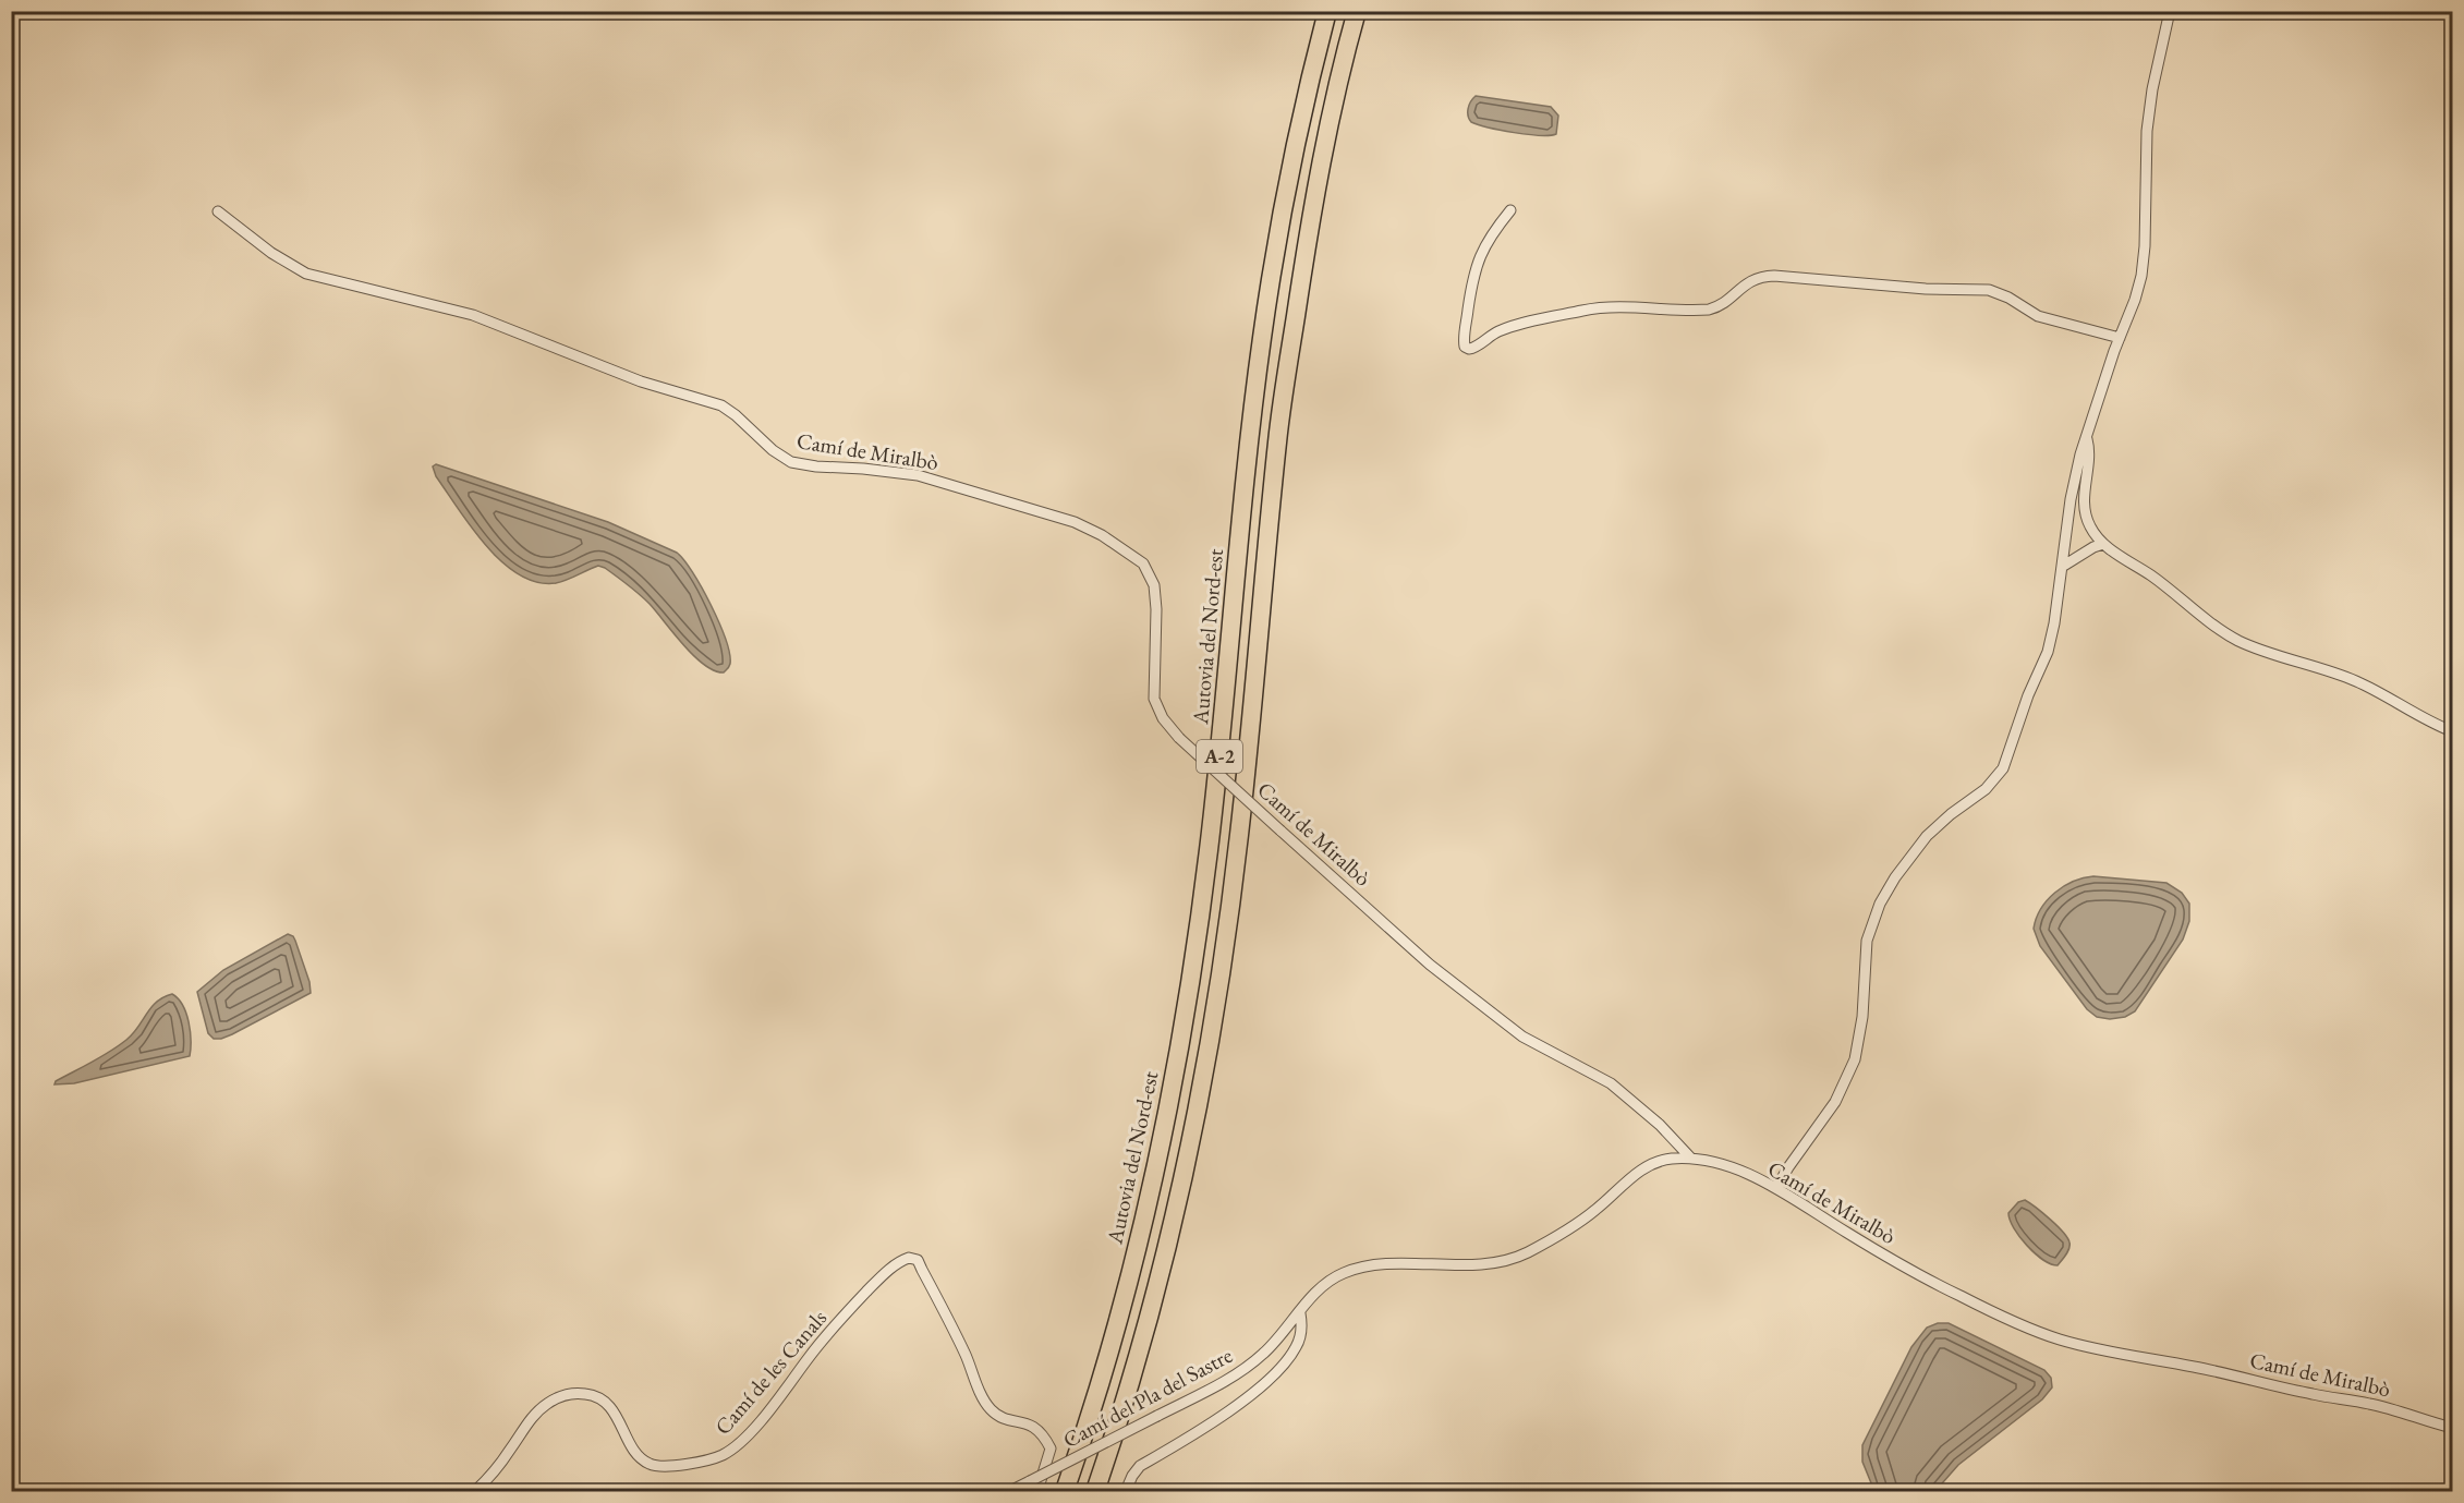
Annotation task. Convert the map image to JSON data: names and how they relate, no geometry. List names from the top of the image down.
{
  "streets": {
    "highway": ["Autovia del Nord-est", "A-2"],
    "street": ["Camí de Miralbò", "Camí de les Canals", "Camí del Pla del Sastre"]
  },
  "crossings": [
    ["Camí de les Canals", "Camí del Pla del Sastre"]
  ]
}
